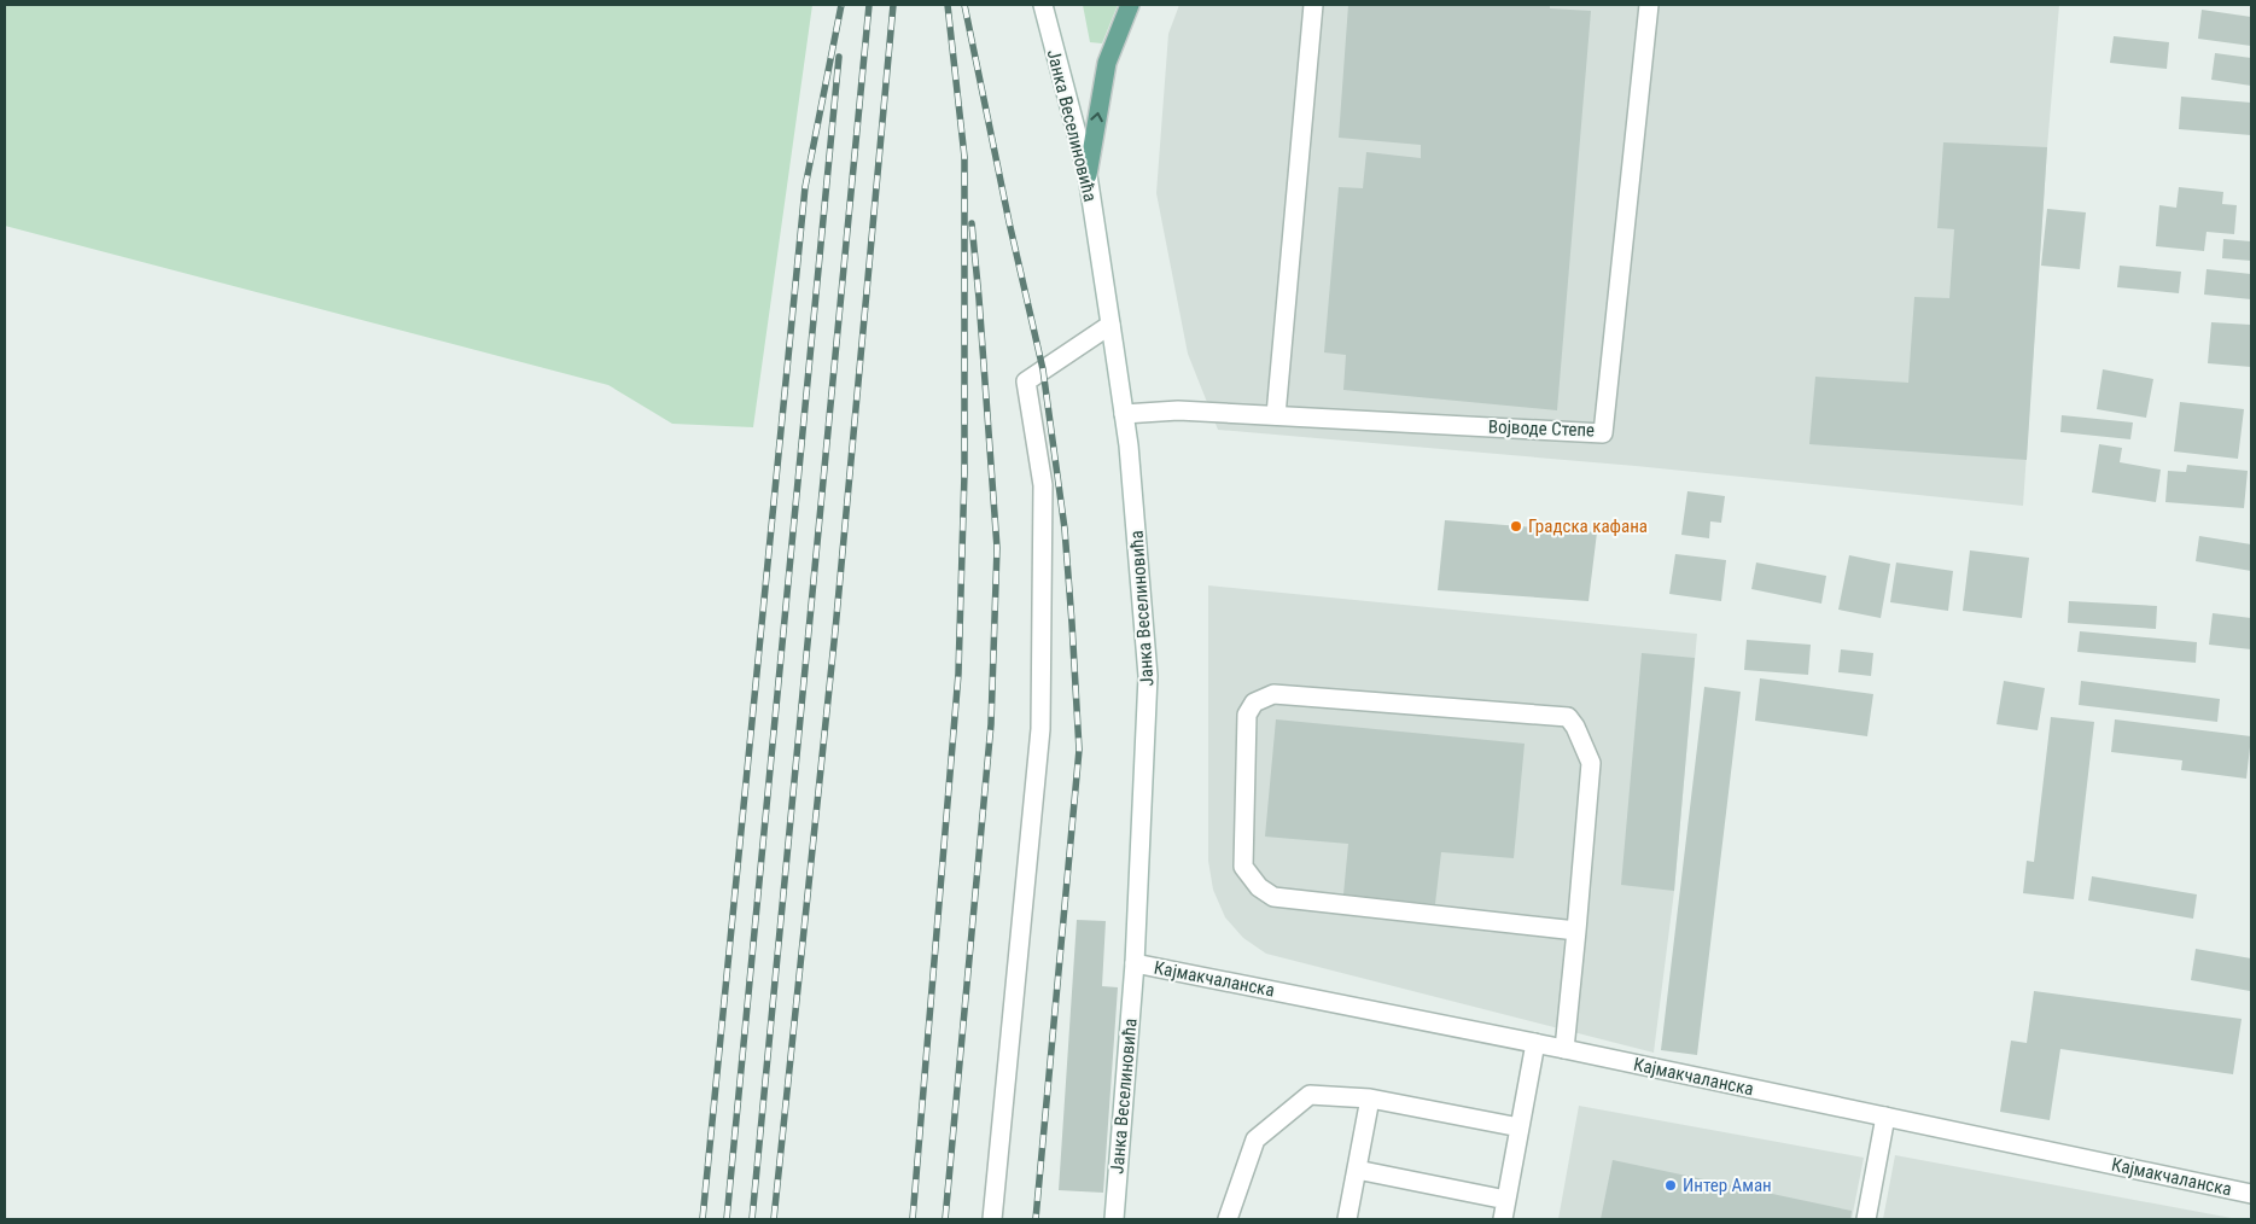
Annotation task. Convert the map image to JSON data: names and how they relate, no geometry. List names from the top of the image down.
{
  "streets": {
    "street": ["Јанка Веселиновића", "Војводе Степе", "Кајмакчаланска"]
  },
  "crossings": [
    ["Јанка Веселиновића", "Војводе Степе"],
    ["Јанка Веселиновића", "Кајмакчаланска"]
  ],
  "places": ["Градска кафана", "Интер Аман"]
}
